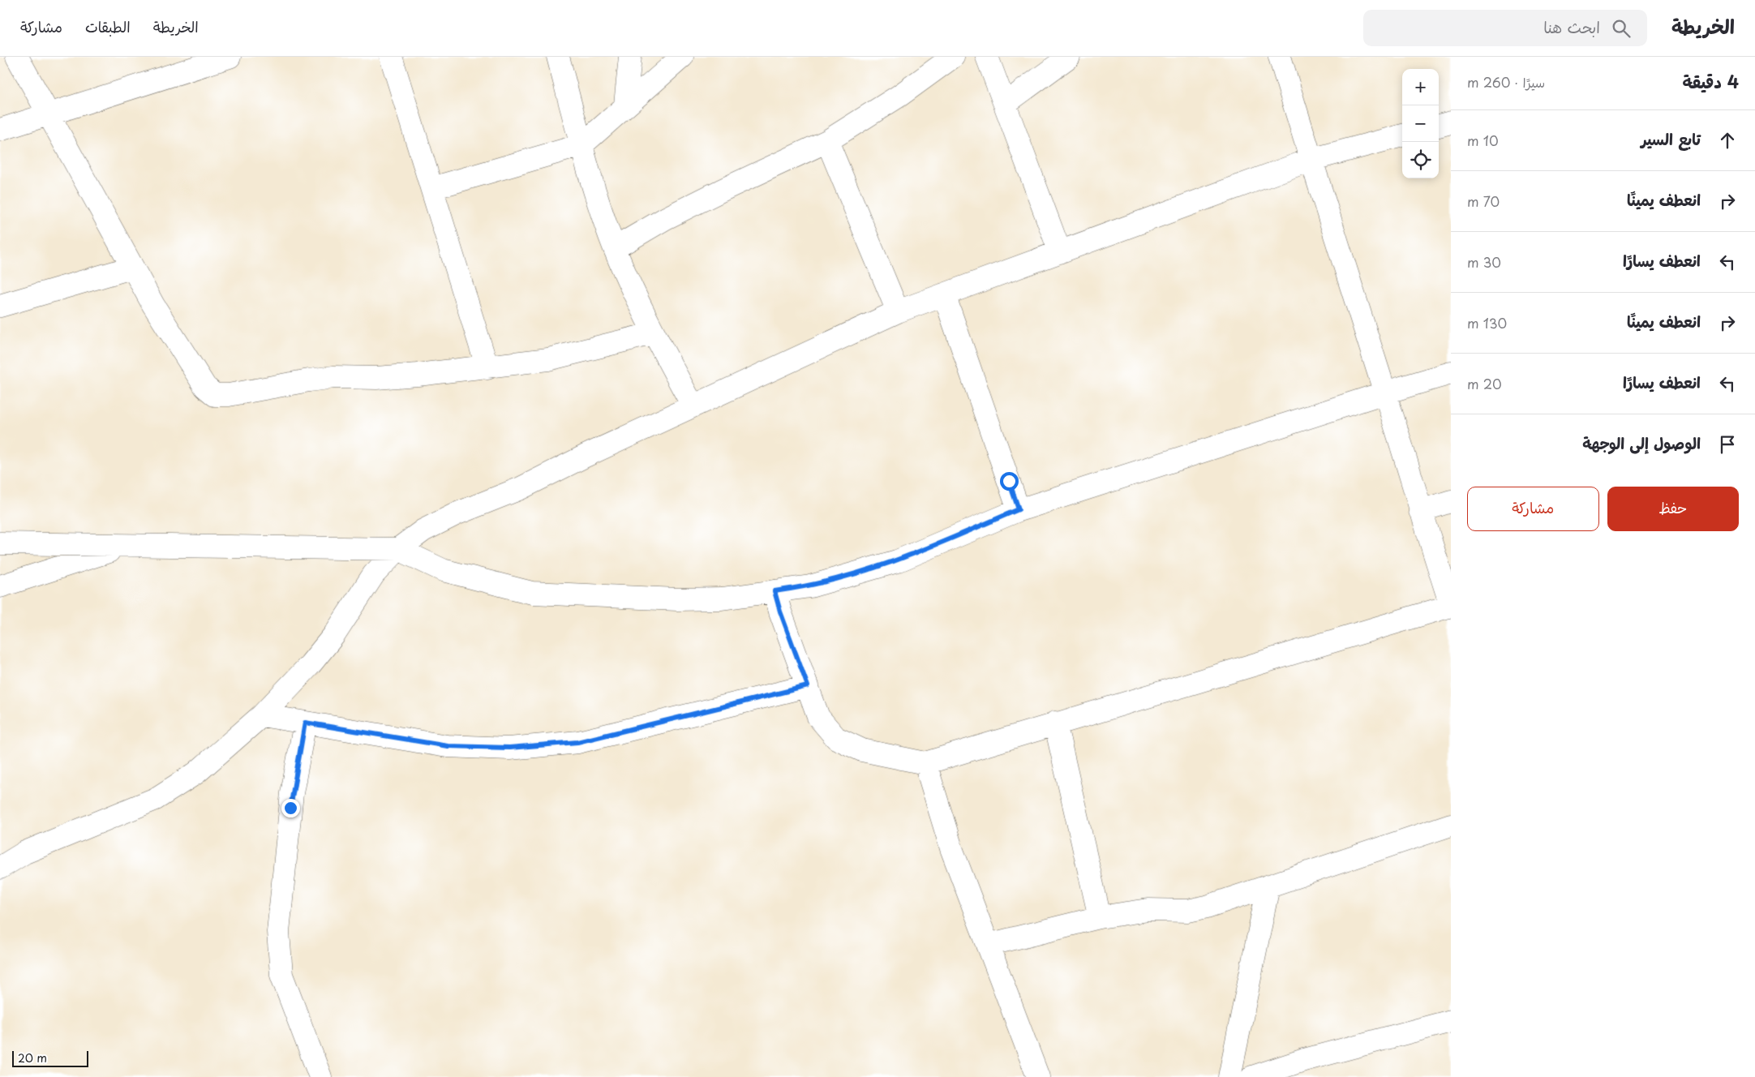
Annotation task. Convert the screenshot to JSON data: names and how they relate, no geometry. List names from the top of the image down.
{
  "scale_bar": "20 m",
  "page": {
    "header": "الخريطة",
    "search": "ابحث هنا",
    "nav": ["الخريطة", "الطبقات", "مشاركة"],
    "heading": ["4 دقيقة", "سيرًا · 260 m"],
    "map_buttons": ["+", "−"],
    "list": [
      ["تابع السير", "10 m"],
      ["انعطف يمينًا", "70 m"],
      ["انعطف يسارًا", "30 m"],
      ["انعطف يمينًا", "130 m"],
      ["انعطف يسارًا", "20 m"],
      "الوصول إلى الوجهة"
    ],
    "buttons": ["حفظ", "مشاركة"],
    "scale": "20 m"
  }
}
